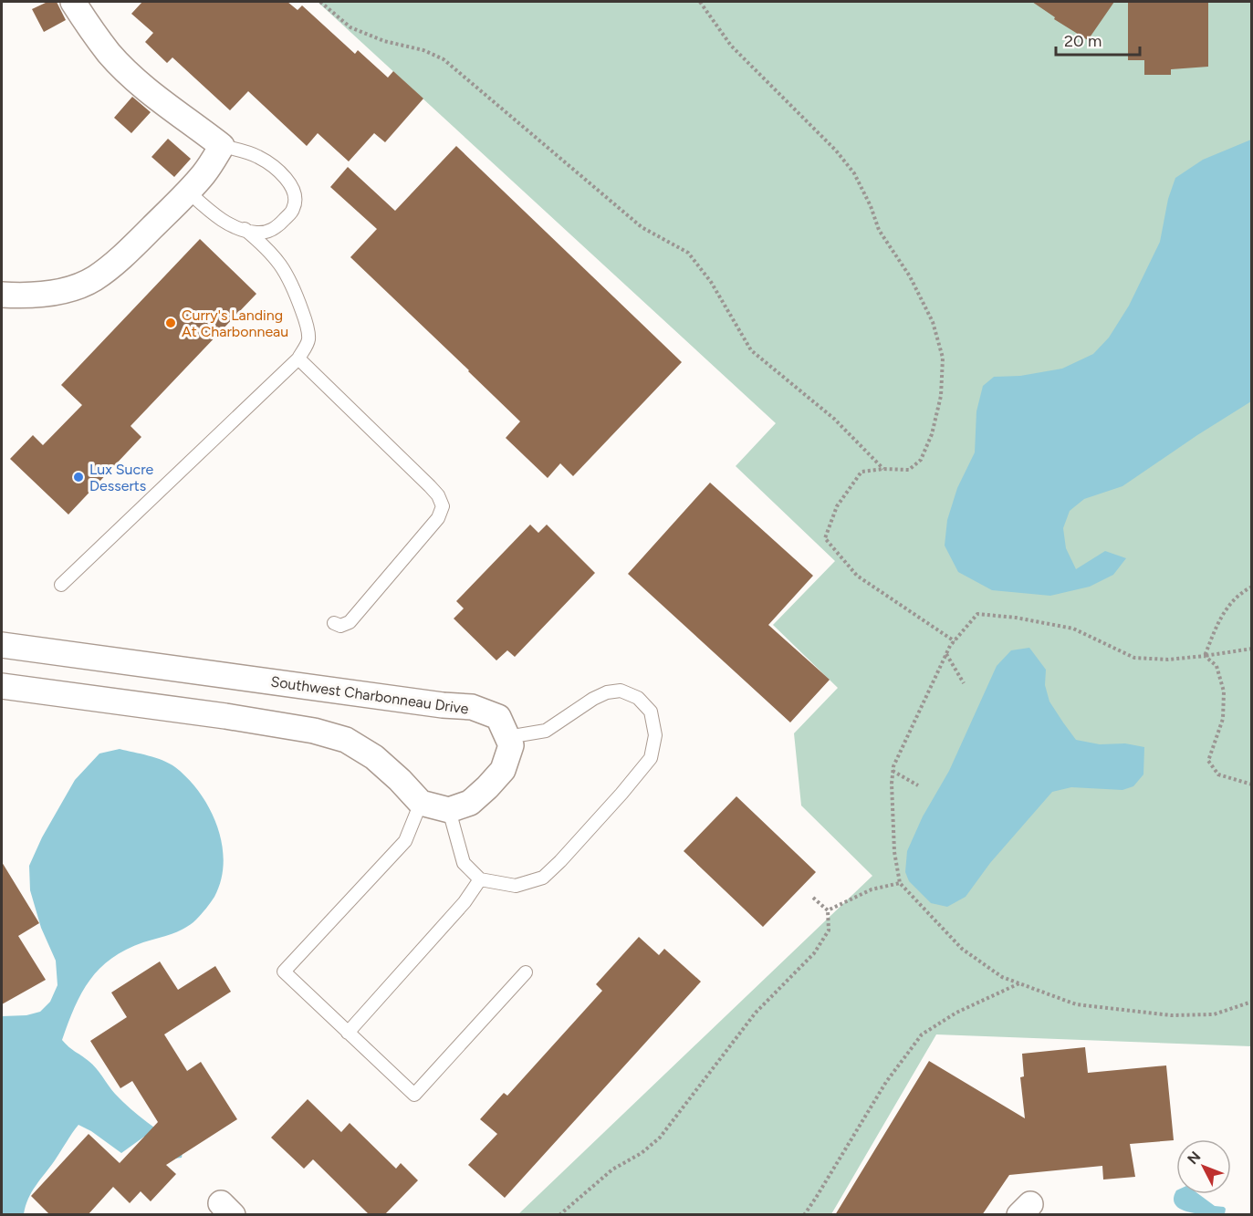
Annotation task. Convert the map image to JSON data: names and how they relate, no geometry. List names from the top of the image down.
{
  "streets": {
    "street": ["Southwest Charbonneau Drive"]
  },
  "places": ["Curry's Landing At Charbonneau", "Lux Sucre Desserts"],
  "scale_bar": "20 m",
  "north": "top left"
}
